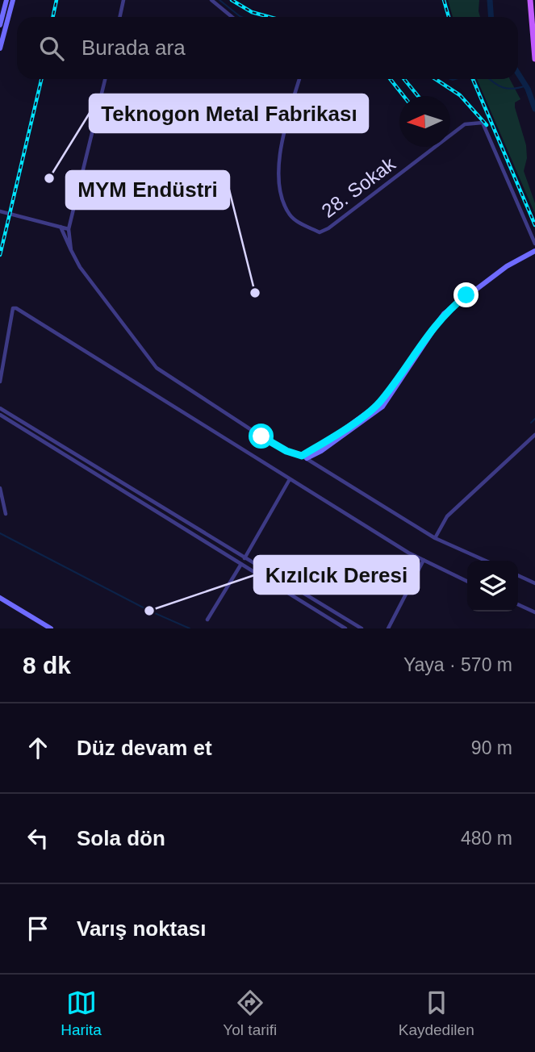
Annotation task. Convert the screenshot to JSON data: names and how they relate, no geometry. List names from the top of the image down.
{
  "streets": {
    "street": ["28. Sokak"]
  },
  "places": ["Teknogon Metal Fabrikası", "MYM Endüstri", "Kızılcık Deresi"],
  "north": "left",
  "page": {
    "search": "Burada ara",
    "heading": ["8 dk", "Yaya · 570 m"],
    "list": [
      ["Düz devam et", "90 m"],
      ["Sola dön", "480 m"],
      "Varış noktası"
    ],
    "nav": ["Harita", "Yol tarifi", "Kaydedilen"]
  }
}
